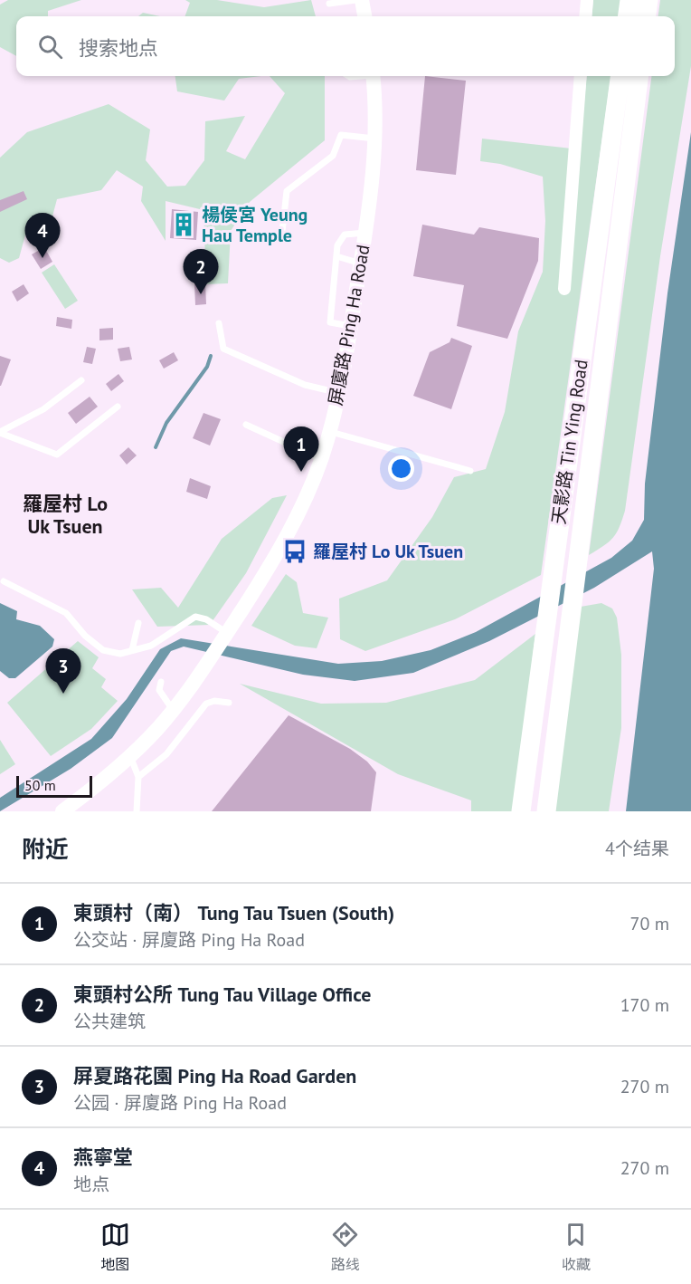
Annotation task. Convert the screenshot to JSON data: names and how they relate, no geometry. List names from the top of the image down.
{
  "streets": {
    "main road": ["天影路 Tin Ying Road"],
    "street": ["屏廈路 Ping Ha Road"]
  },
  "districts": ["羅屋村 Lo Uk Tsuen"],
  "places": {
    "building": ["楊侯宮 Yeung Hau Temple"],
    "bus stop": ["羅屋村 Lo Uk Tsuen"]
  },
  "scale_bar": "50 m",
  "page": {
    "search": "搜索地点",
    "pins": [
      "4",
      "2",
      "1",
      "3"
    ],
    "scale": "50 m",
    "heading": ["附近", "4个结果"],
    "list": [
      {
        "mark": "1",
        "name": "東頭村（南） Tung Tau Tsuen (South)",
        "note": "公交站 · 屏廈路 Ping Ha Road",
        "value": "70 m"
      },
      {
        "mark": "2",
        "name": "東頭村公所 Tung Tau Village Office",
        "note": "公共建筑",
        "value": "170 m"
      },
      {
        "mark": "3",
        "name": "屏夏路花園 Ping Ha Road Garden",
        "note": "公园 · 屏廈路 Ping Ha Road",
        "value": "270 m"
      },
      {
        "mark": "4",
        "name": "燕寧堂",
        "note": "地点",
        "value": "270 m"
      }
    ],
    "nav": ["地图", "路线", "收藏"]
  }
}
